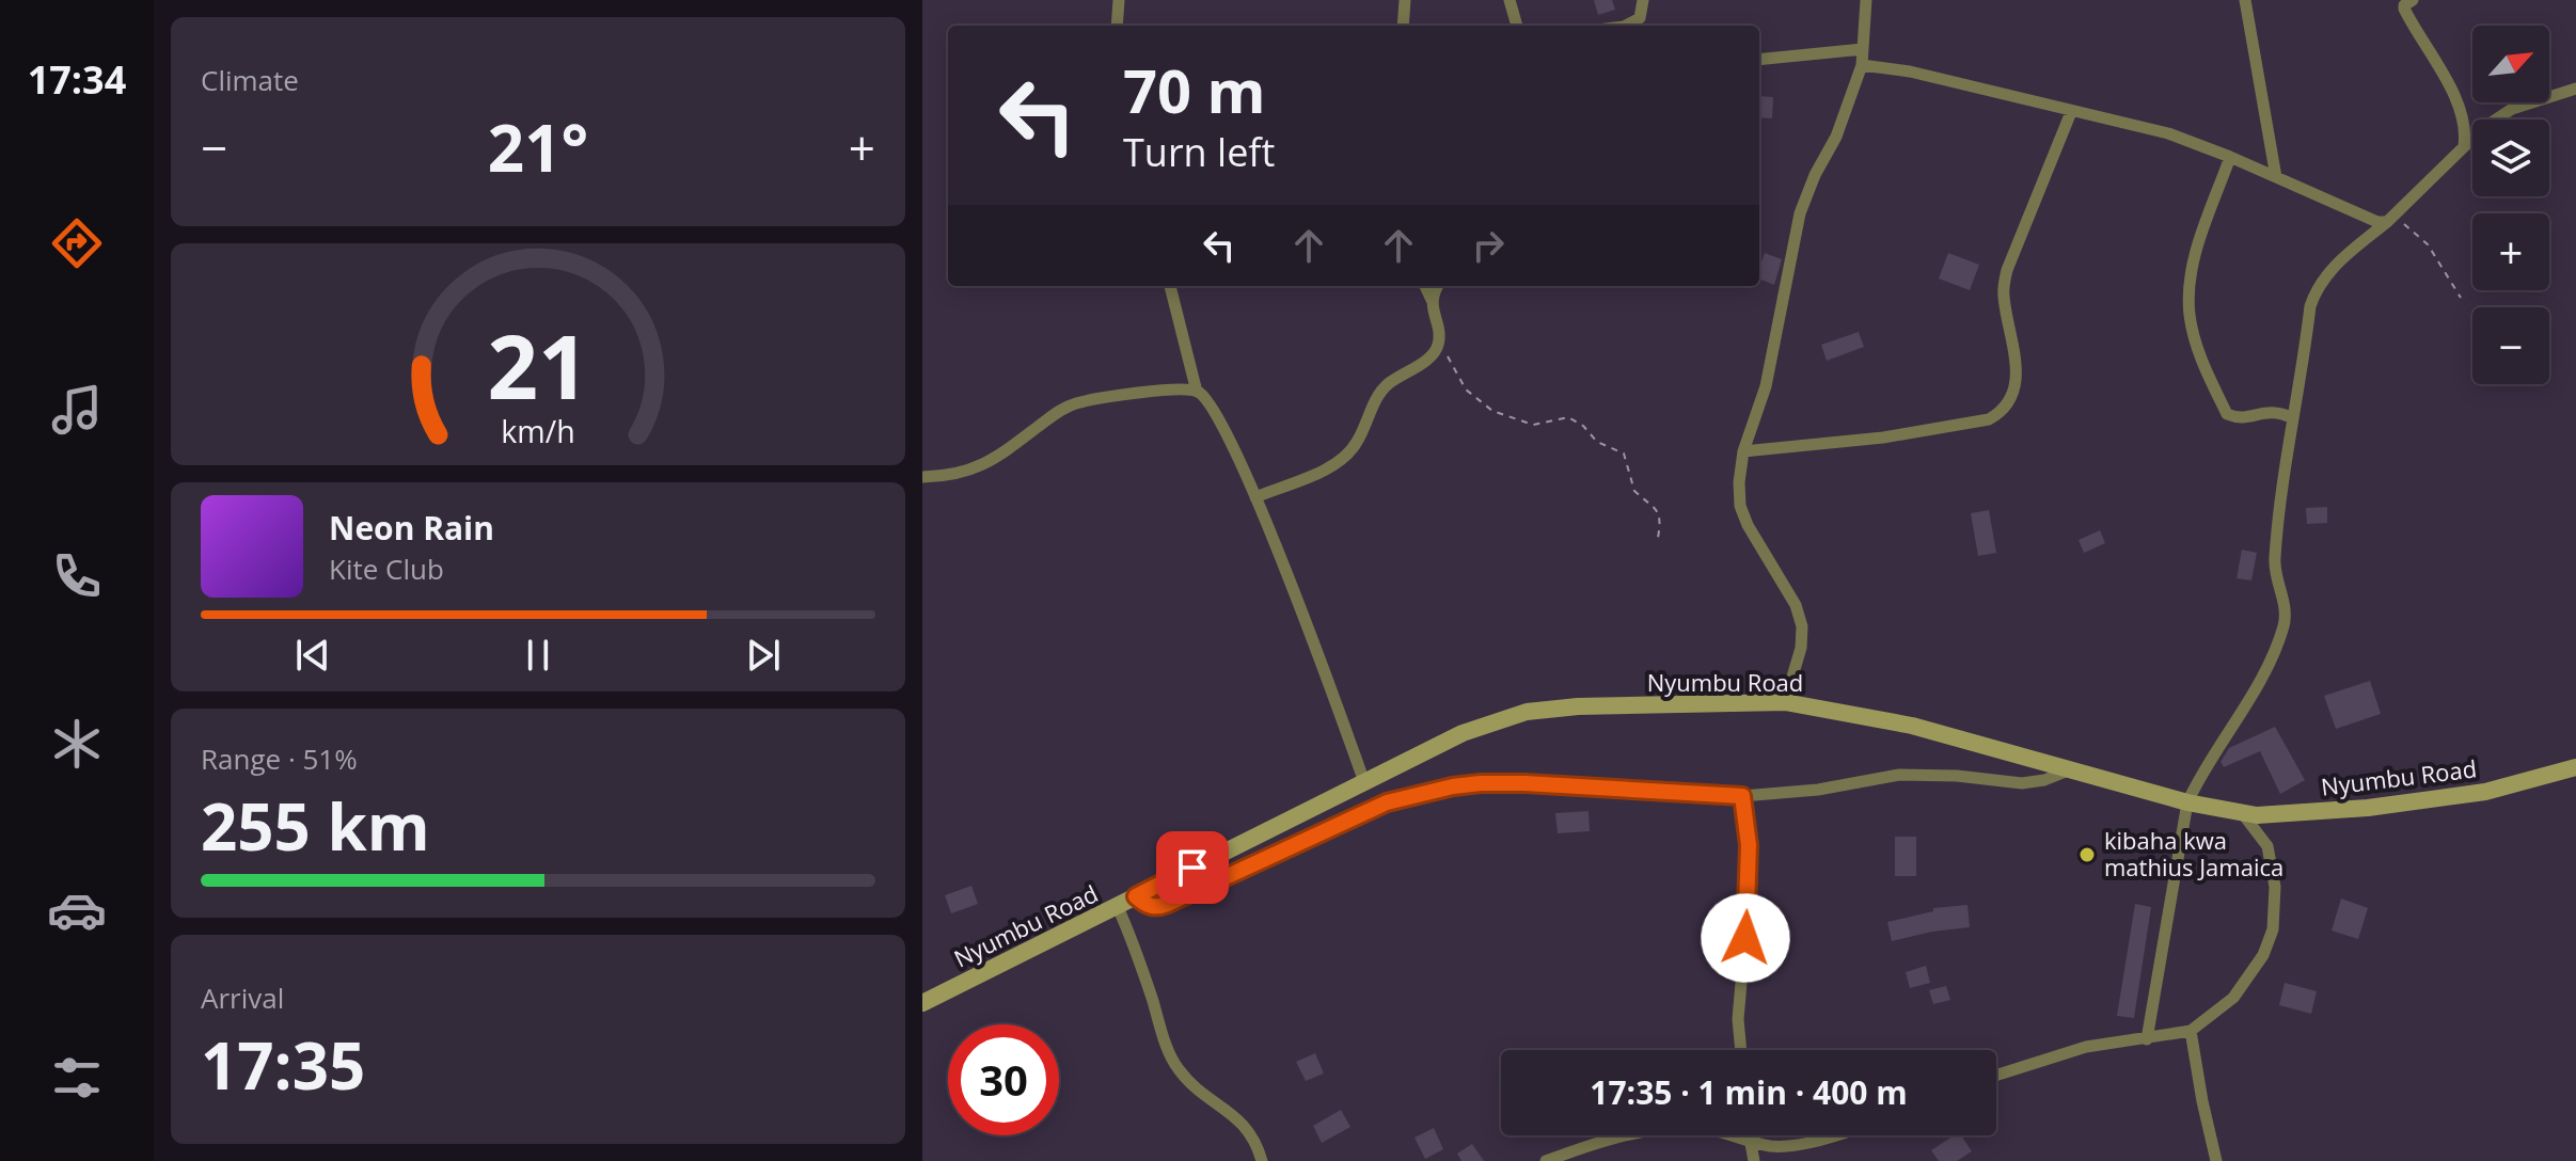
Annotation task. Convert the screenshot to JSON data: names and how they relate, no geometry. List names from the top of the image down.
{
  "streets": {
    "street": ["Nyumbu Road"]
  },
  "places": ["kibaha kwa mathius Jamaica"],
  "north": "top right",
  "page": {
    "tabs": "17:34",
    "tile": [
      "Climate",
      ["Range · 51%", "255 km"],
      ["Arrival", "17:35"]
    ],
    "map_buttons": ["+", "−"],
    "turn": ["70 m", "Turn left"],
    "heat": ["−", "21°", "+"],
    "song": ["Neon Rain", "Kite Club"],
    "limit": "30",
    "trip": "17:35 · 1 min · 400 m",
    "gauge": ["21", "km/h"]
  }
}
